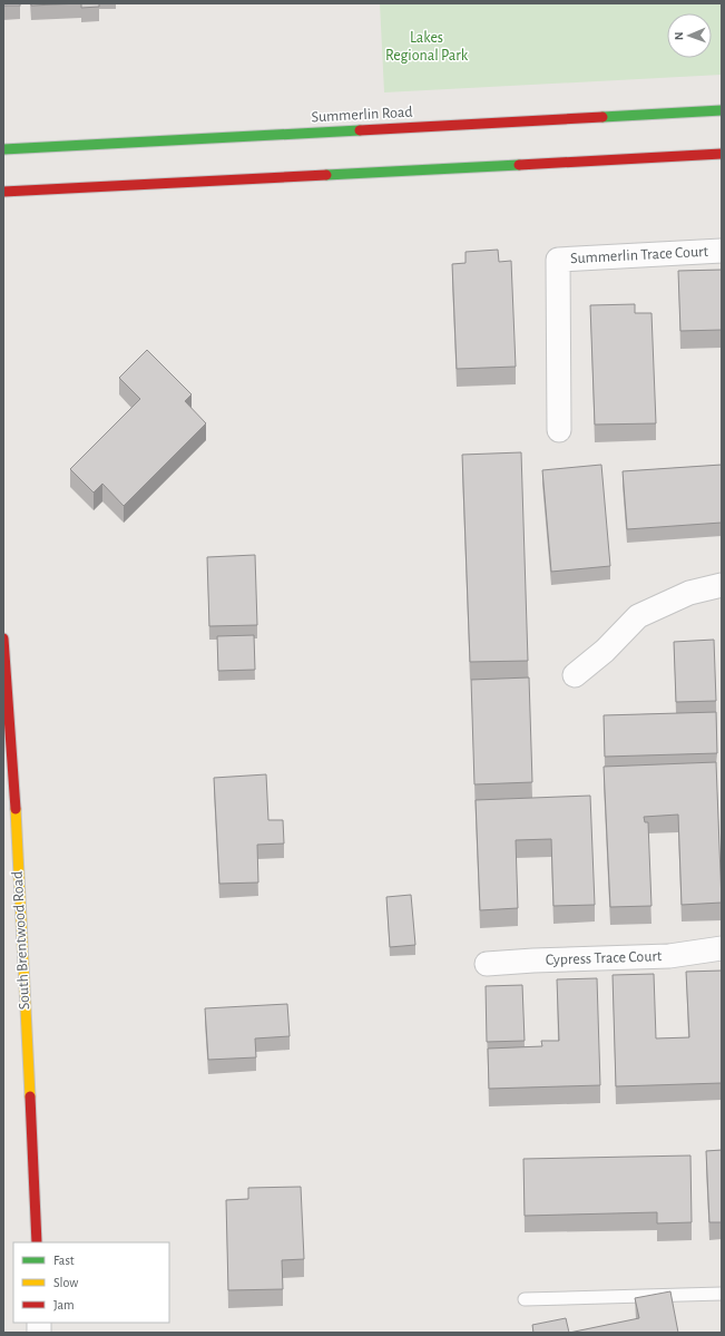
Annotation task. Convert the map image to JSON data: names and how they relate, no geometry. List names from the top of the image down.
{
  "streets": {
    "main road": ["Summerlin Road", "South Brentwood Road"],
    "street": ["Summerlin Trace Court", "Cypress Trace Court"]
  },
  "parks": ["Lakes Regional Park"],
  "legend": ["Fast", "Slow", "Jam"],
  "north": "left"
}
